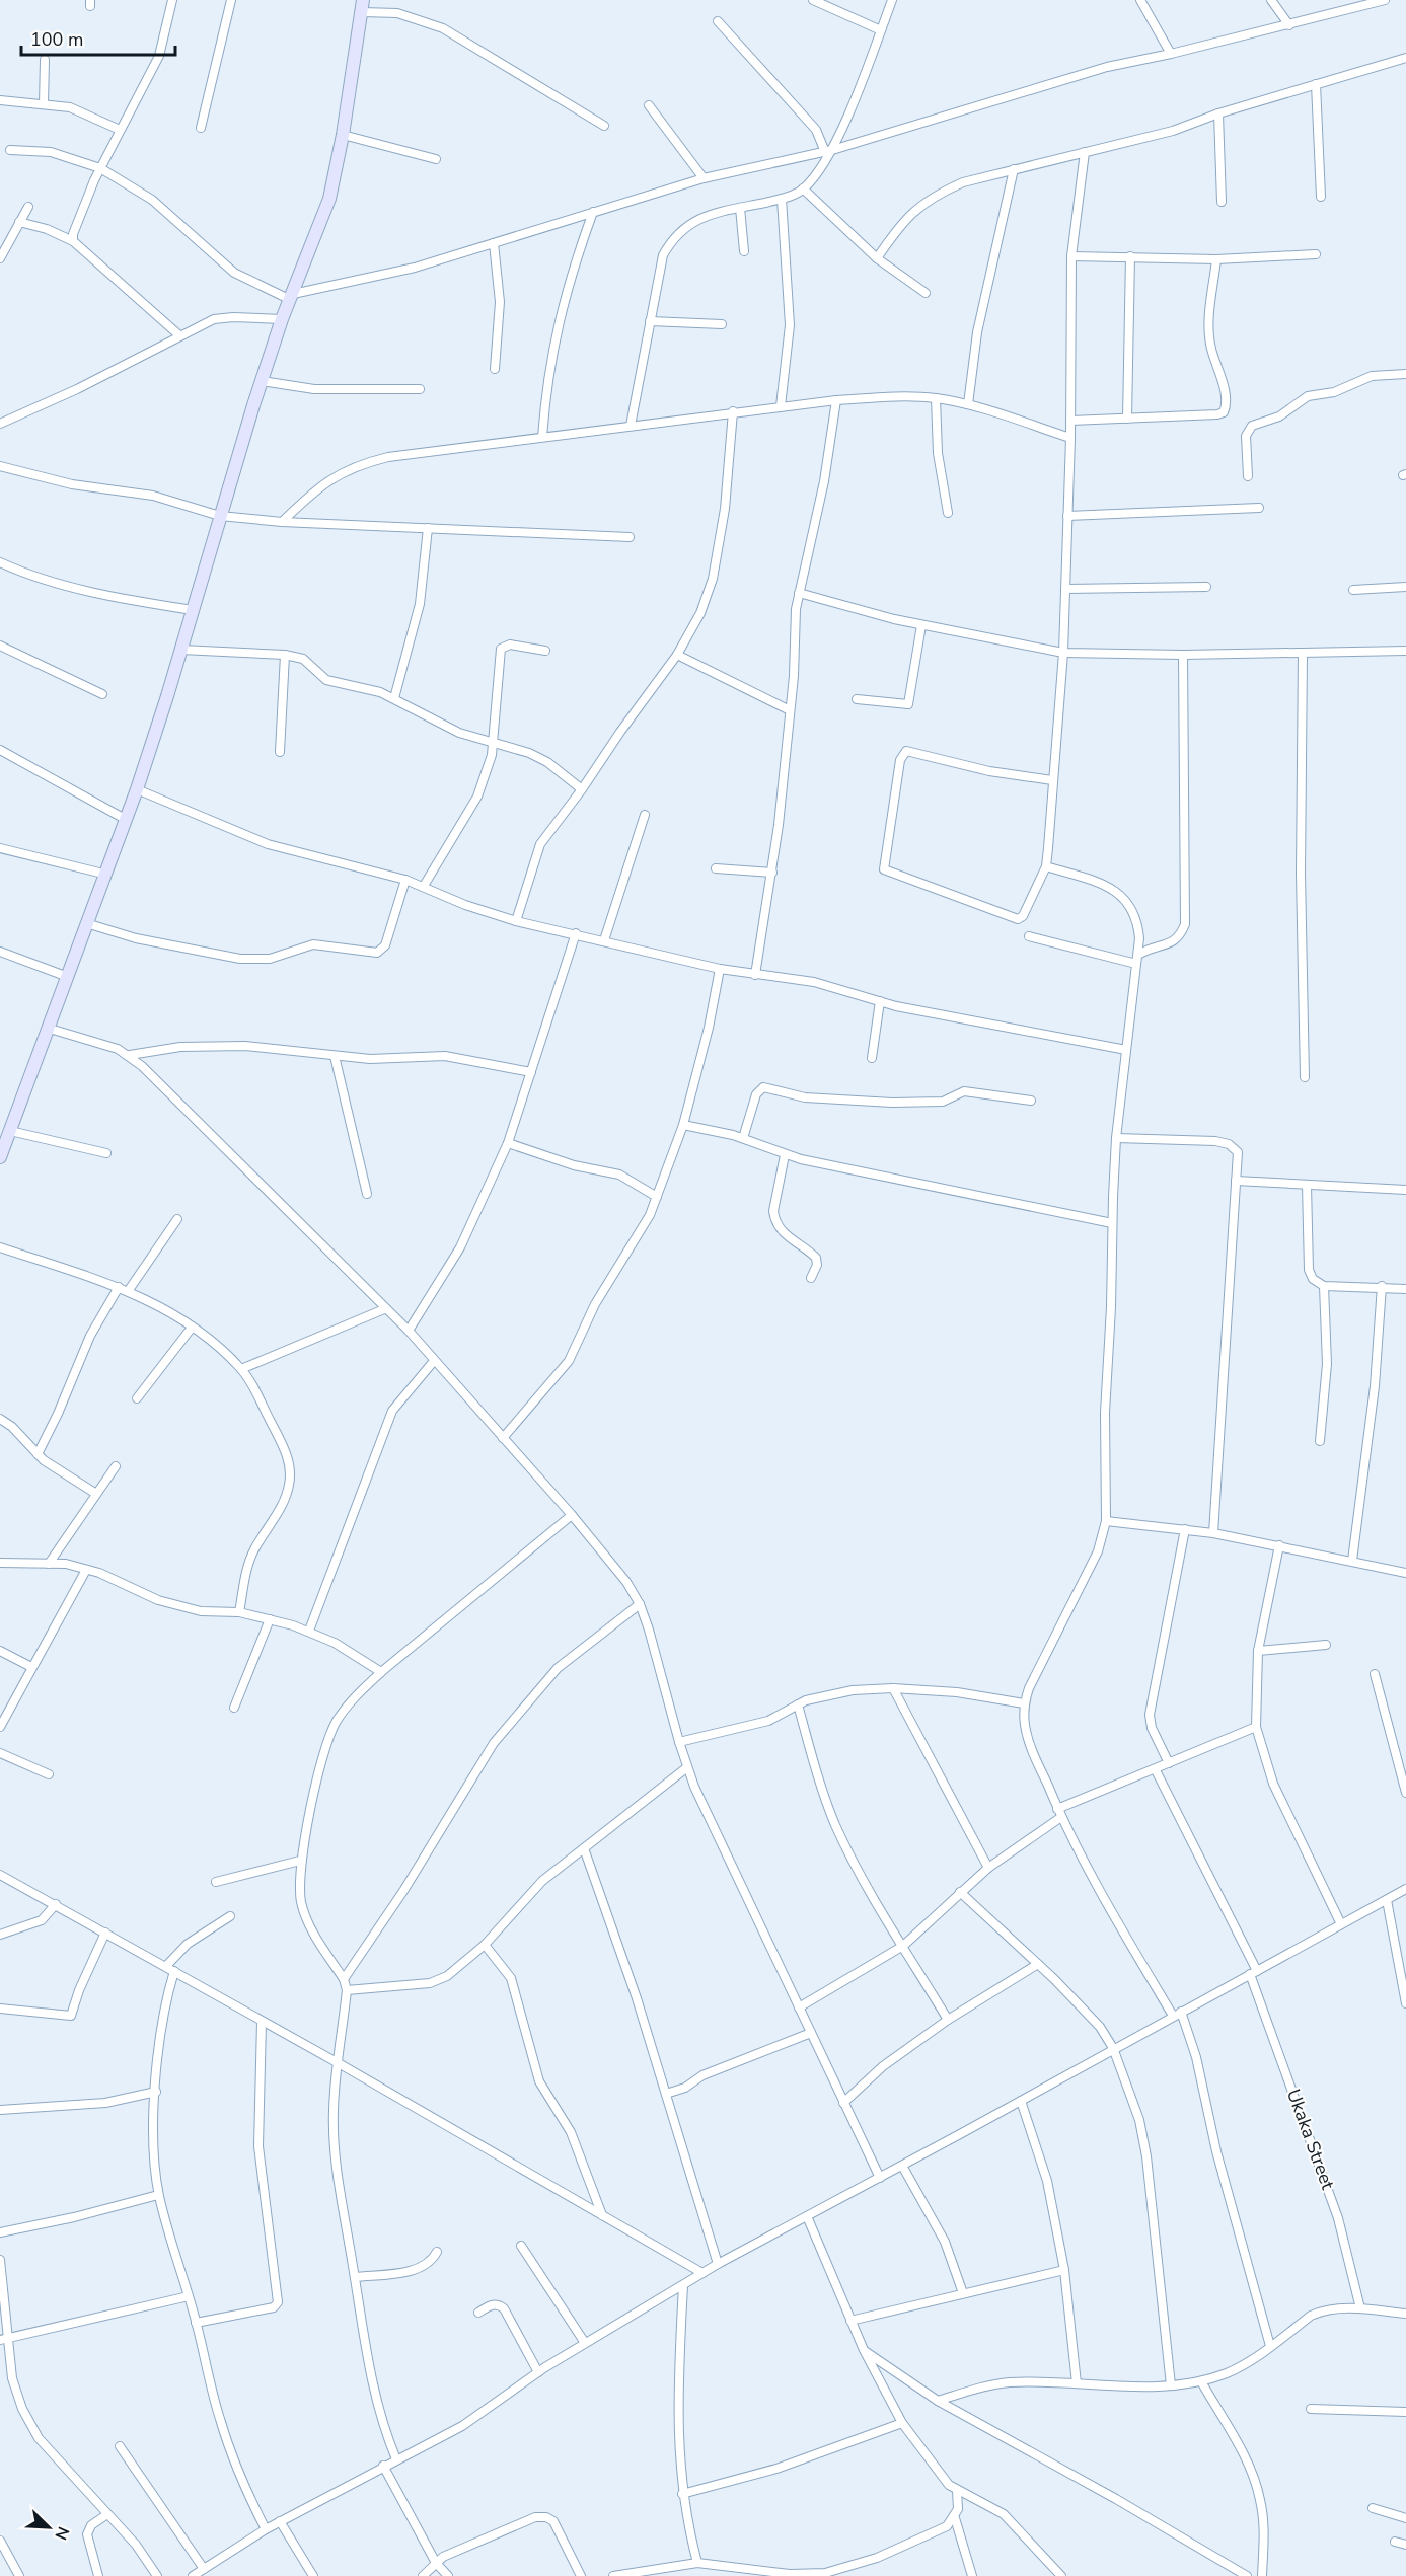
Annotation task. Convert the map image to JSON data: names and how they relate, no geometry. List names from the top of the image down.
{
  "streets": {
    "street": ["Ukaka Street"]
  },
  "scale_bar": "100 m",
  "north": "bottom right"
}
